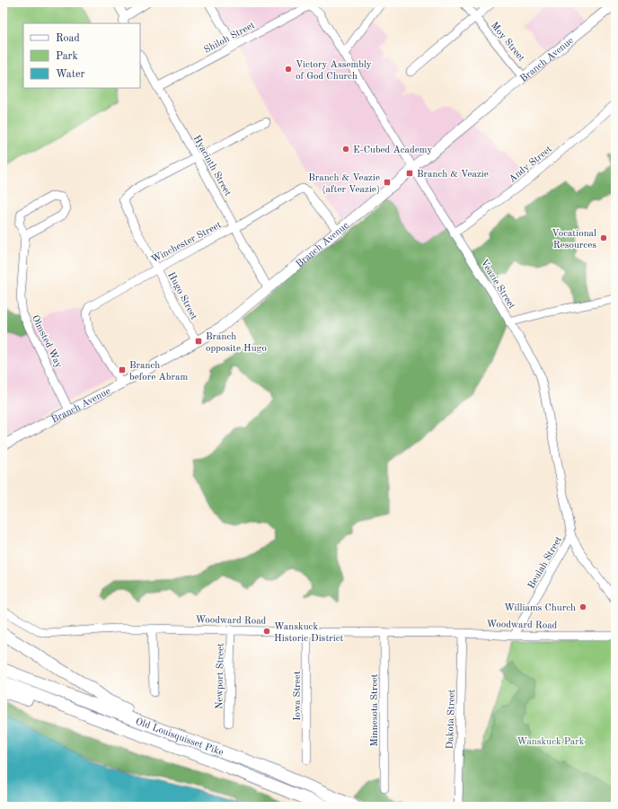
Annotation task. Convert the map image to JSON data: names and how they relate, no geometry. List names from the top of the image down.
{
  "streets": {
    "highway": ["Old Louisquisset Pike"],
    "main road": ["Branch Avenue"],
    "street": [
      "Shiloh Street",
      "Moy Street",
      "Andy Street",
      "Hyacinth Street",
      "Winchester Street",
      "Veazie Street",
      "Hugo Street",
      "Olmsted Way",
      "Beulah Street",
      "Woodward Road",
      "Newport Street",
      "Iowa Street",
      "Minnesota Street",
      "Dakota Street"
    ]
  },
  "crossings": [
    ["Shiloh Street", "Hyacinth Street"],
    ["Shiloh Street", "Veazie Street"],
    ["Moy Street", "Branch Avenue"],
    ["Branch Avenue", "Hyacinth Street"],
    ["Branch Avenue", "Winchester Street"],
    ["Branch Avenue", "Veazie Street"],
    ["Branch Avenue", "Hugo Street"],
    ["Branch Avenue", "Olmsted Way"],
    ["Andy Street", "Veazie Street"],
    ["Hyacinth Street", "Winchester Street"],
    ["Hyacinth Street", "Hugo Street"],
    ["Winchester Street", "Hugo Street"],
    ["Veazie Street", "Beulah Street"],
    ["Beulah Street", "Woodward Road"],
    ["Woodward Road", "Newport Street"],
    ["Woodward Road", "Iowa Street"],
    ["Woodward Road", "Minnesota Street"],
    ["Woodward Road", "Dakota Street"]
  ],
  "parks": ["Wanskuck Park"],
  "places": {
    "other": [
      "Victory Assembly of God Church",
      "E-Cubed Academy",
      "Vocational Resources",
      "Williams Church",
      "Wanskuck Historic District"
    ],
    "transit": [
      "Branch & Veazie",
      "Branch & Veazie (after Veazie)",
      "Branch opposite Hugo",
      "Branch before Abram"
    ]
  },
  "legend": ["Road", "Park", "Water"]
}
